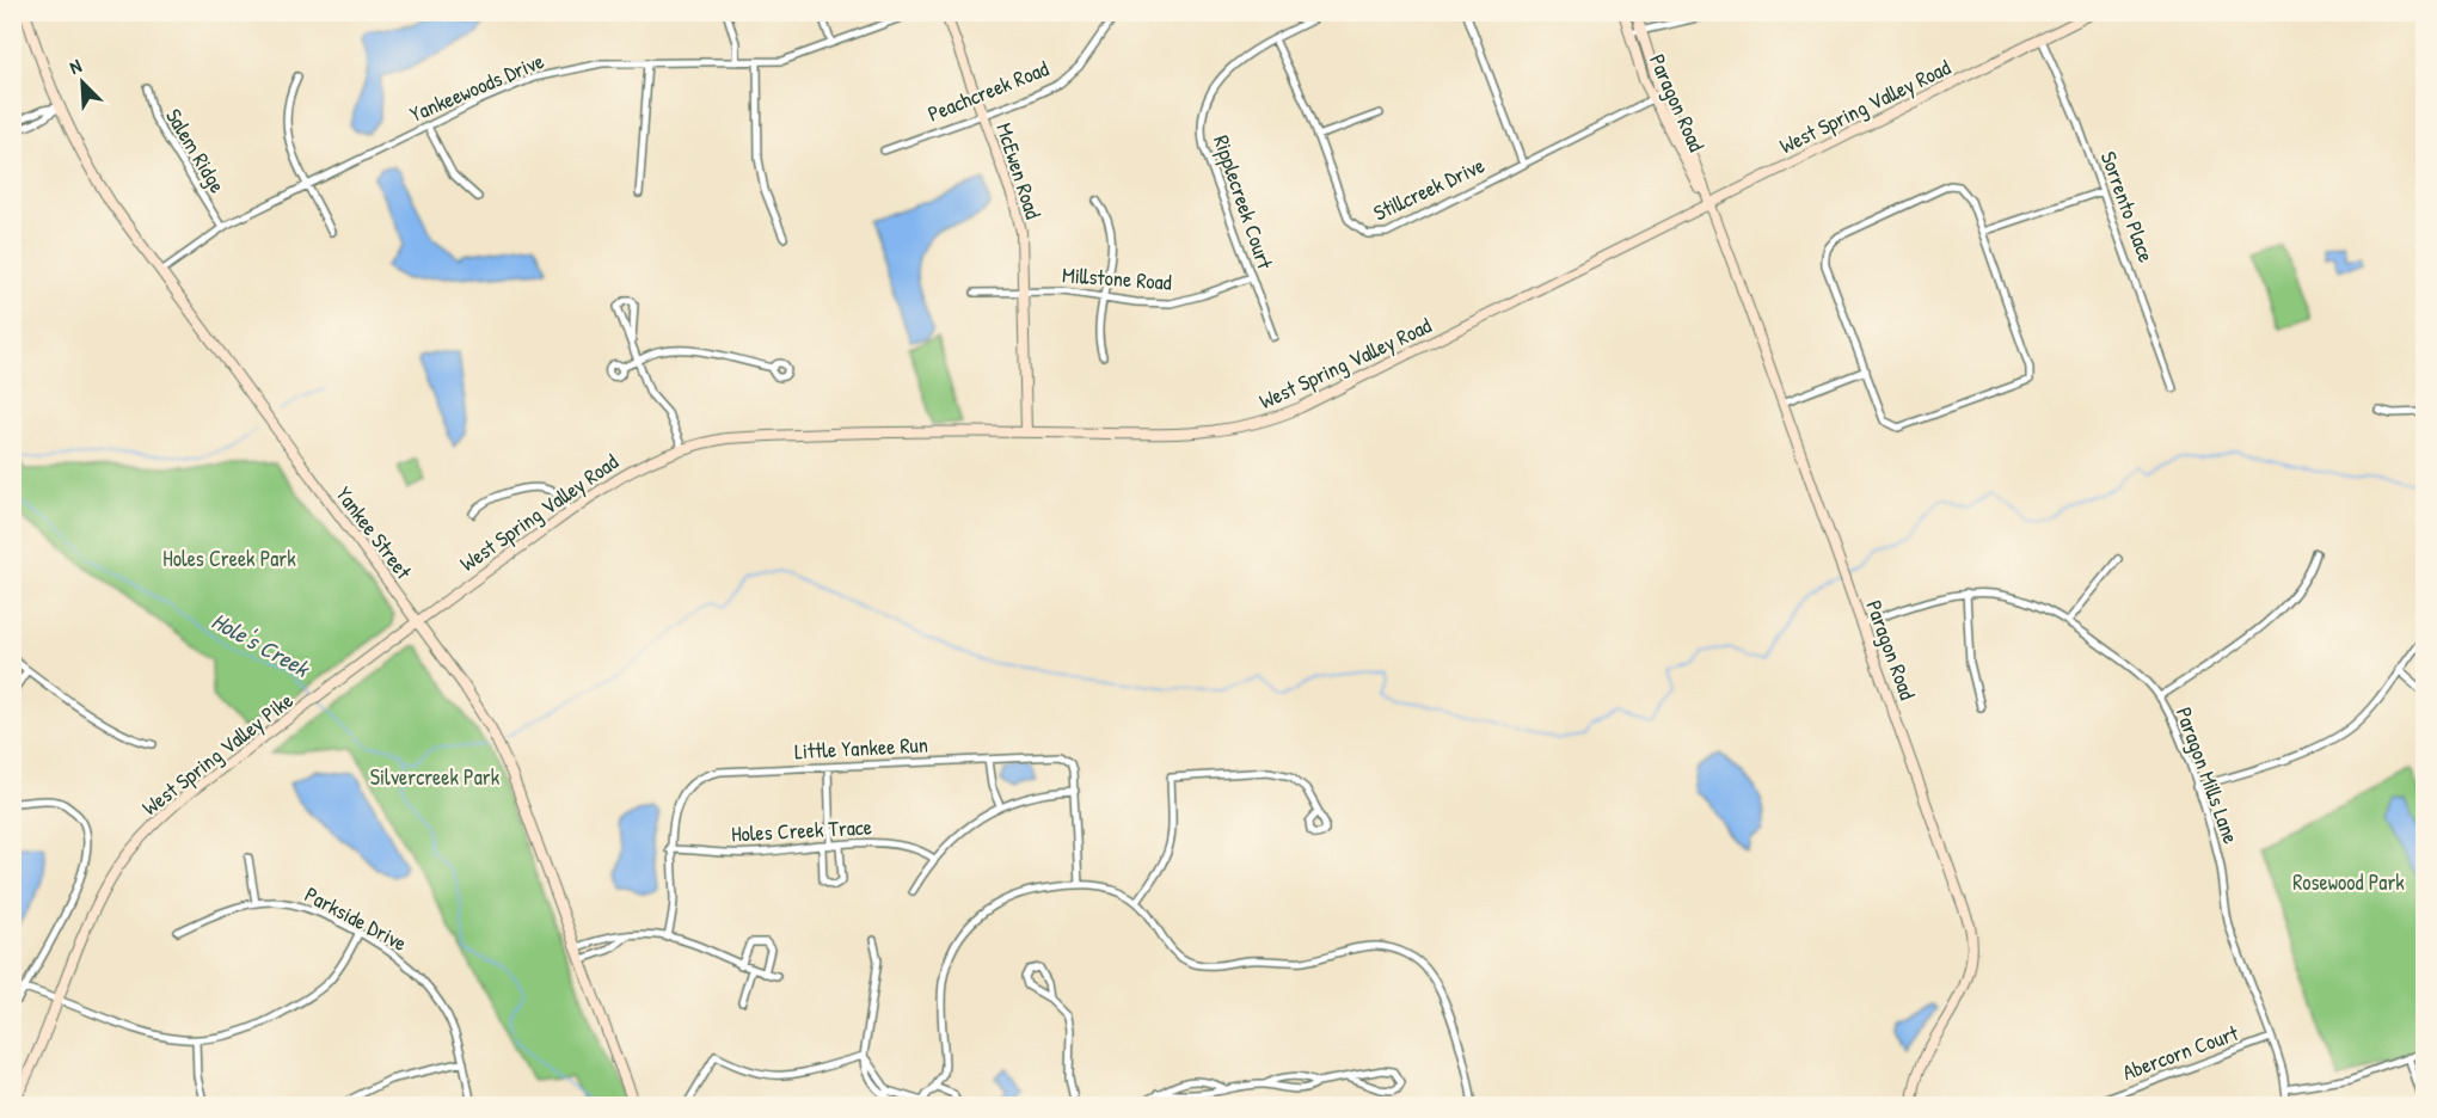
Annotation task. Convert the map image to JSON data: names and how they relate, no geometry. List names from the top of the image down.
{
  "streets": {
    "street": [
      "Yankeewoods Drive",
      "Peachcreek Road",
      "Paragon Road",
      "West Spring Valley Road",
      "Salem Ridge",
      "McEwen Road",
      "Stillcreek Drive",
      "Ripplecreek Court",
      "Sorrento Place",
      "Millstone Road",
      "Yankee Street",
      "Little Yankee Run",
      "West Spring Valley Pike",
      "Paragon Mills Lane",
      "Holes Creek Trace",
      "Parkside Drive",
      "Abercorn Court"
    ]
  },
  "crossings": [
    ["Yankeewoods Drive", "Salem Ridge"],
    ["Yankeewoods Drive", "Yankee Street"],
    ["Peachcreek Road", "McEwen Road"],
    ["Paragon Road", "West Spring Valley Road"],
    ["Paragon Road", "Stillcreek Drive"],
    ["Paragon Road", "Paragon Mills Lane"],
    ["West Spring Valley Road", "McEwen Road"],
    ["West Spring Valley Road", "Sorrento Place"],
    ["West Spring Valley Road", "Yankee Street"],
    ["West Spring Valley Road", "West Spring Valley Pike"],
    ["McEwen Road", "Millstone Road"],
    ["Stillcreek Drive", "Ripplecreek Court"],
    ["Ripplecreek Court", "Millstone Road"],
    ["Yankee Street", "West Spring Valley Pike"],
    ["Little Yankee Run", "Holes Creek Trace"],
    ["Paragon Mills Lane", "Abercorn Court"]
  ],
  "water": ["Hole's Creek"],
  "parks": ["Holes Creek Park", "Silvercreek Park", "Rosewood Park"],
  "north": "top left"
}
